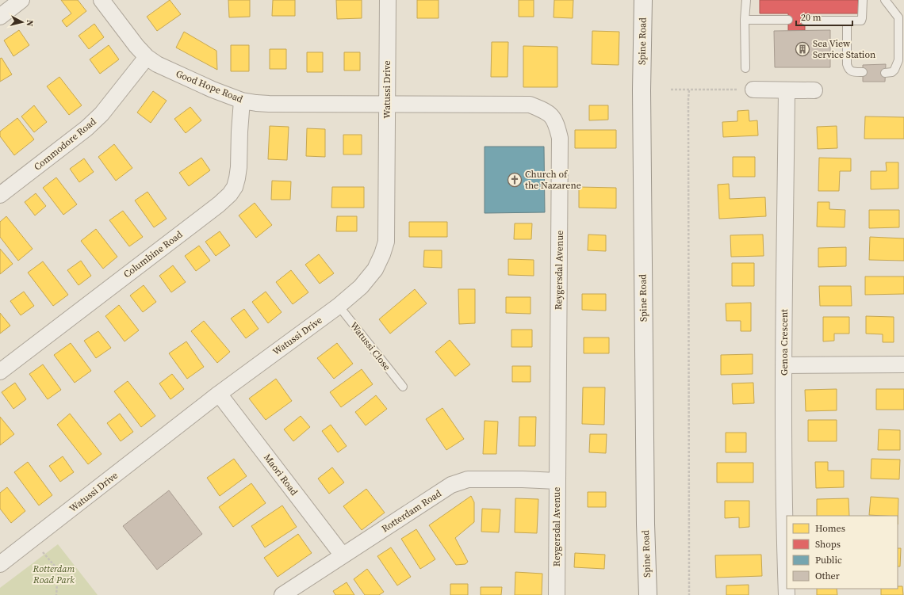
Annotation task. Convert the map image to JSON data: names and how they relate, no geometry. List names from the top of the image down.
{
  "streets": {
    "main road": ["Spine Road"],
    "street": [
      "Good Hope Road",
      "Watussi Drive",
      "Commodore Road",
      "Columbine Road",
      "Reygersdal Avenue",
      "Genoa Crescent",
      "Maori Road",
      "Rotterdam Road"
    ],
    "lane": ["Watussi Close"]
  },
  "crossings": [
    ["Good Hope Road", "Watussi Drive"],
    ["Good Hope Road", "Commodore Road"],
    ["Good Hope Road", "Columbine Road"],
    ["Good Hope Road", "Reygersdal Avenue"],
    ["Watussi Drive", "Reygersdal Avenue"],
    ["Watussi Drive", "Watussi Close"],
    ["Watussi Drive", "Maori Road"],
    ["Reygersdal Avenue", "Rotterdam Road"],
    ["Maori Road", "Rotterdam Road"]
  ],
  "parks": ["Rotterdam Road Park"],
  "places": {
    "building": ["Sea View Service Station"],
    "church": ["Church of the Nazarene"]
  },
  "legend": [
    "Homes",
    "Shops",
    "Public",
    "Other"
  ],
  "scale_bar": "20 m",
  "north": "right"
}
